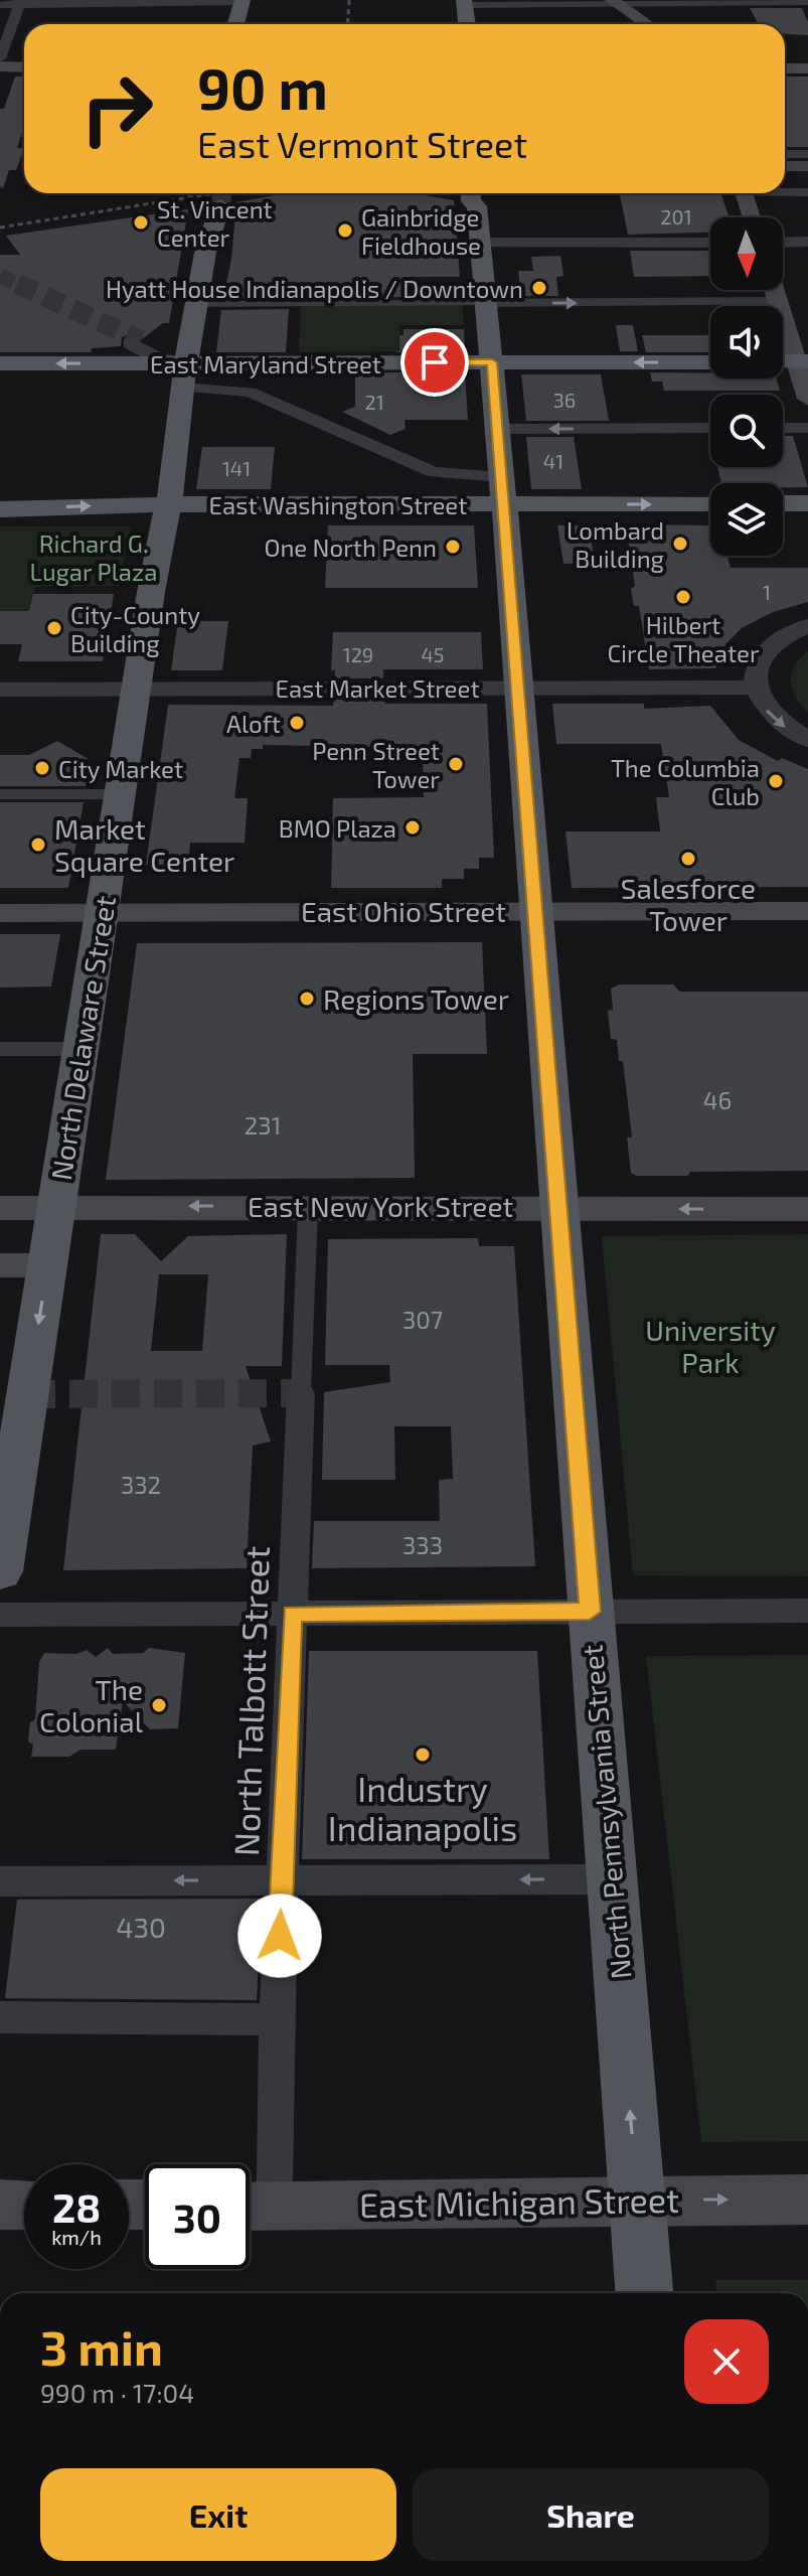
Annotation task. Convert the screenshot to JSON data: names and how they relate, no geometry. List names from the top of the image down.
{
  "streets": {
    "main road": [
      "East Maryland Street",
      "East Washington Street",
      "East Ohio Street",
      "North Delaware Street",
      "East New York Street",
      "North Pennsylvania Street",
      "East Michigan Street"
    ],
    "street": ["East Market Street", "North Talbott Street"]
  },
  "crossings": [
    ["East Maryland Street", "North Delaware Street"],
    ["East Maryland Street", "North Pennsylvania Street"],
    ["East Washington Street", "North Delaware Street"],
    ["East Washington Street", "North Pennsylvania Street"],
    ["East Market Street", "North Delaware Street"],
    ["East Market Street", "North Pennsylvania Street"],
    ["East Ohio Street", "North Delaware Street"],
    ["East Ohio Street", "North Pennsylvania Street"],
    ["North Delaware Street", "East New York Street"],
    ["East New York Street", "North Pennsylvania Street"],
    ["North Talbott Street", "East Michigan Street"],
    ["North Pennsylvania Street", "East Michigan Street"]
  ],
  "one_way": ["East Maryland Street", "East Washington Street", "East New York Street"],
  "parks": ["Richard G. Lugar Plaza", "University Park"],
  "places": [
    "St. Vincent Center",
    "Gainbridge Fieldhouse",
    "Hyatt House Indianapolis / Downtown",
    "Lombard Building",
    "One North Penn",
    "Hilbert Circle Theater",
    "City-County Building",
    "Aloft",
    "Penn Street Tower",
    "City Market",
    "The Columbia Club",
    "BMO Plaza",
    "Market Square Center",
    "Salesforce Tower",
    "Regions Tower",
    "The Colonial",
    "Industry Indianapolis"
  ],
  "house_numbers": [
    "201",
    "36",
    "21",
    "41",
    "141",
    "1",
    "129",
    "45",
    "46",
    "231",
    "307",
    "332",
    "333",
    "430"
  ],
  "north": "bottom",
  "page": {
    "turn": ["90 m", "East Vermont Street"],
    "speed": "28 km/h",
    "limit": "30",
    "heading": ["3 min", "990 m · 17:04"],
    "buttons": ["Exit", "Share"]
  }
}
